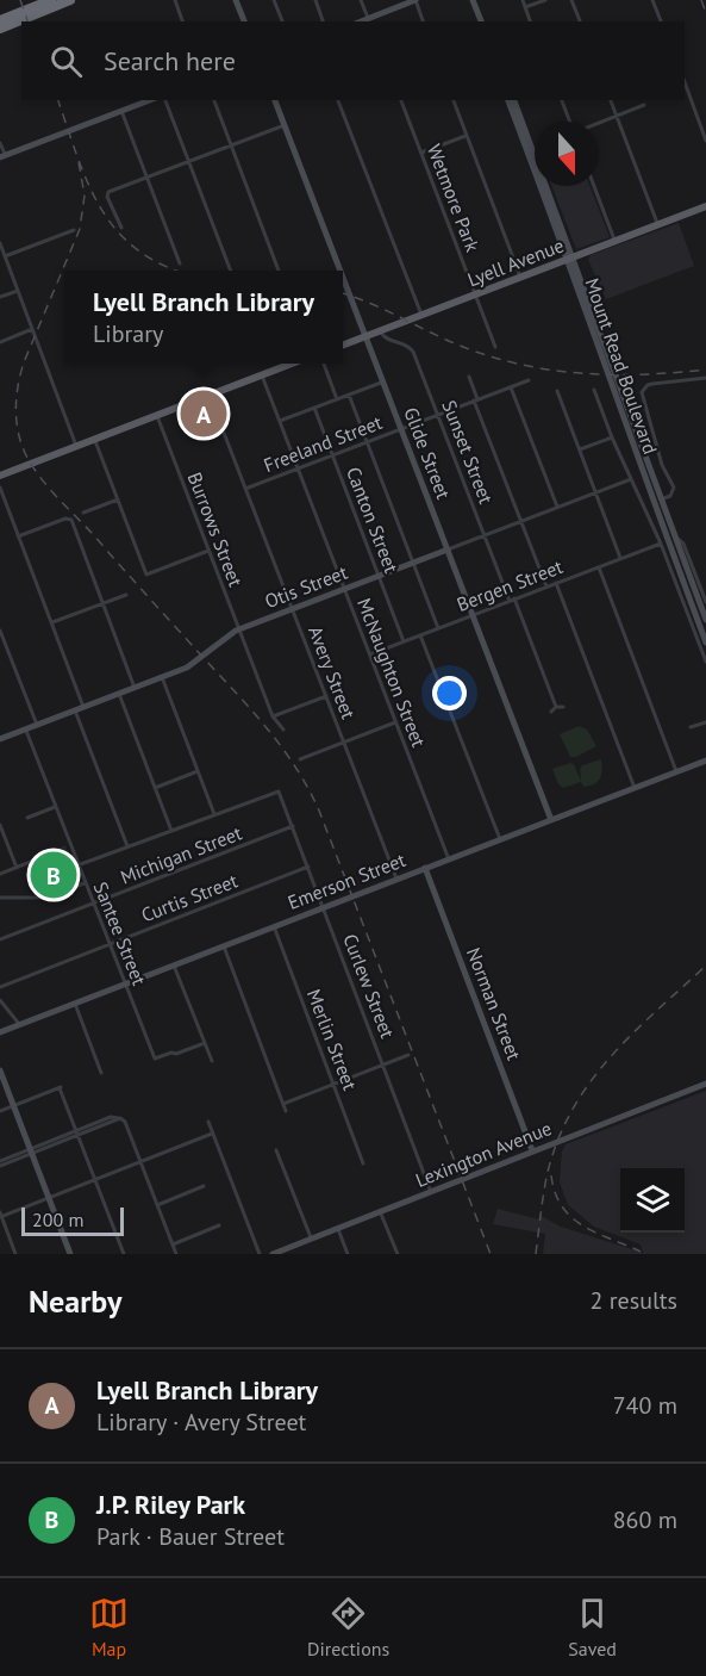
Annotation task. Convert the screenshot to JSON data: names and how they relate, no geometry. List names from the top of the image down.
{
  "streets": {
    "main road": ["Lyell Avenue"],
    "street": [
      "Wetmore Park",
      "Mount Read Boulevard",
      "Freeland Street",
      "Sunset Street",
      "Glide Street",
      "Canton Street",
      "Burrows Street",
      "Bergen Street",
      "Otis Street",
      "Avery Street",
      "McNaughton Street",
      "Michigan Street",
      "Emerson Street",
      "Curtis Street",
      "Santee Street",
      "Curlew Street",
      "Norman Street",
      "Merlin Street",
      "Lexington Avenue"
    ]
  },
  "crossings": [
    ["Wetmore Park", "Lyell Avenue"],
    ["Lyell Avenue", "Mount Read Boulevard"],
    ["Lyell Avenue", "Sunset Street"],
    ["Lyell Avenue", "Glide Street"],
    ["Mount Read Boulevard", "Bergen Street"],
    ["Mount Read Boulevard", "Otis Street"],
    ["Freeland Street", "Sunset Street"],
    ["Freeland Street", "Glide Street"],
    ["Freeland Street", "Canton Street"],
    ["Freeland Street", "Avery Street"],
    ["Freeland Street", "McNaughton Street"],
    ["Sunset Street", "Bergen Street"],
    ["Sunset Street", "Otis Street"],
    ["Glide Street", "Bergen Street"],
    ["Glide Street", "Otis Street"],
    ["Glide Street", "Emerson Street"],
    ["Canton Street", "Bergen Street"],
    ["Canton Street", "Otis Street"],
    ["Burrows Street", "Otis Street"],
    ["Bergen Street", "McNaughton Street"],
    ["Otis Street", "Avery Street"],
    ["Otis Street", "McNaughton Street"],
    ["Otis Street", "Santee Street"],
    ["Avery Street", "Emerson Street"],
    ["McNaughton Street", "Emerson Street"],
    ["Michigan Street", "Santee Street"],
    ["Michigan Street", "Curlew Street"],
    ["Emerson Street", "Santee Street"],
    ["Emerson Street", "Curlew Street"],
    ["Emerson Street", "Norman Street"],
    ["Emerson Street", "Merlin Street"],
    ["Curtis Street", "Santee Street"],
    ["Curtis Street", "Curlew Street"],
    ["Curlew Street", "Lexington Avenue"],
    ["Norman Street", "Lexington Avenue"]
  ],
  "scale_bar": "200 m",
  "north": "bottom",
  "page": {
    "search": "Search here",
    "popup": ["Lyell Branch Library", "Library"],
    "pins": ["A", "B"],
    "scale": "200 m",
    "heading": ["Nearby", "2 results"],
    "list": [
      {
        "mark": "A",
        "name": "Lyell Branch Library",
        "note": "Library · Avery Street",
        "value": "740 m"
      },
      {
        "mark": "B",
        "name": "J.P. Riley Park",
        "note": "Park · Bauer Street",
        "value": "860 m"
      }
    ],
    "nav": ["Map", "Directions", "Saved"]
  }
}
